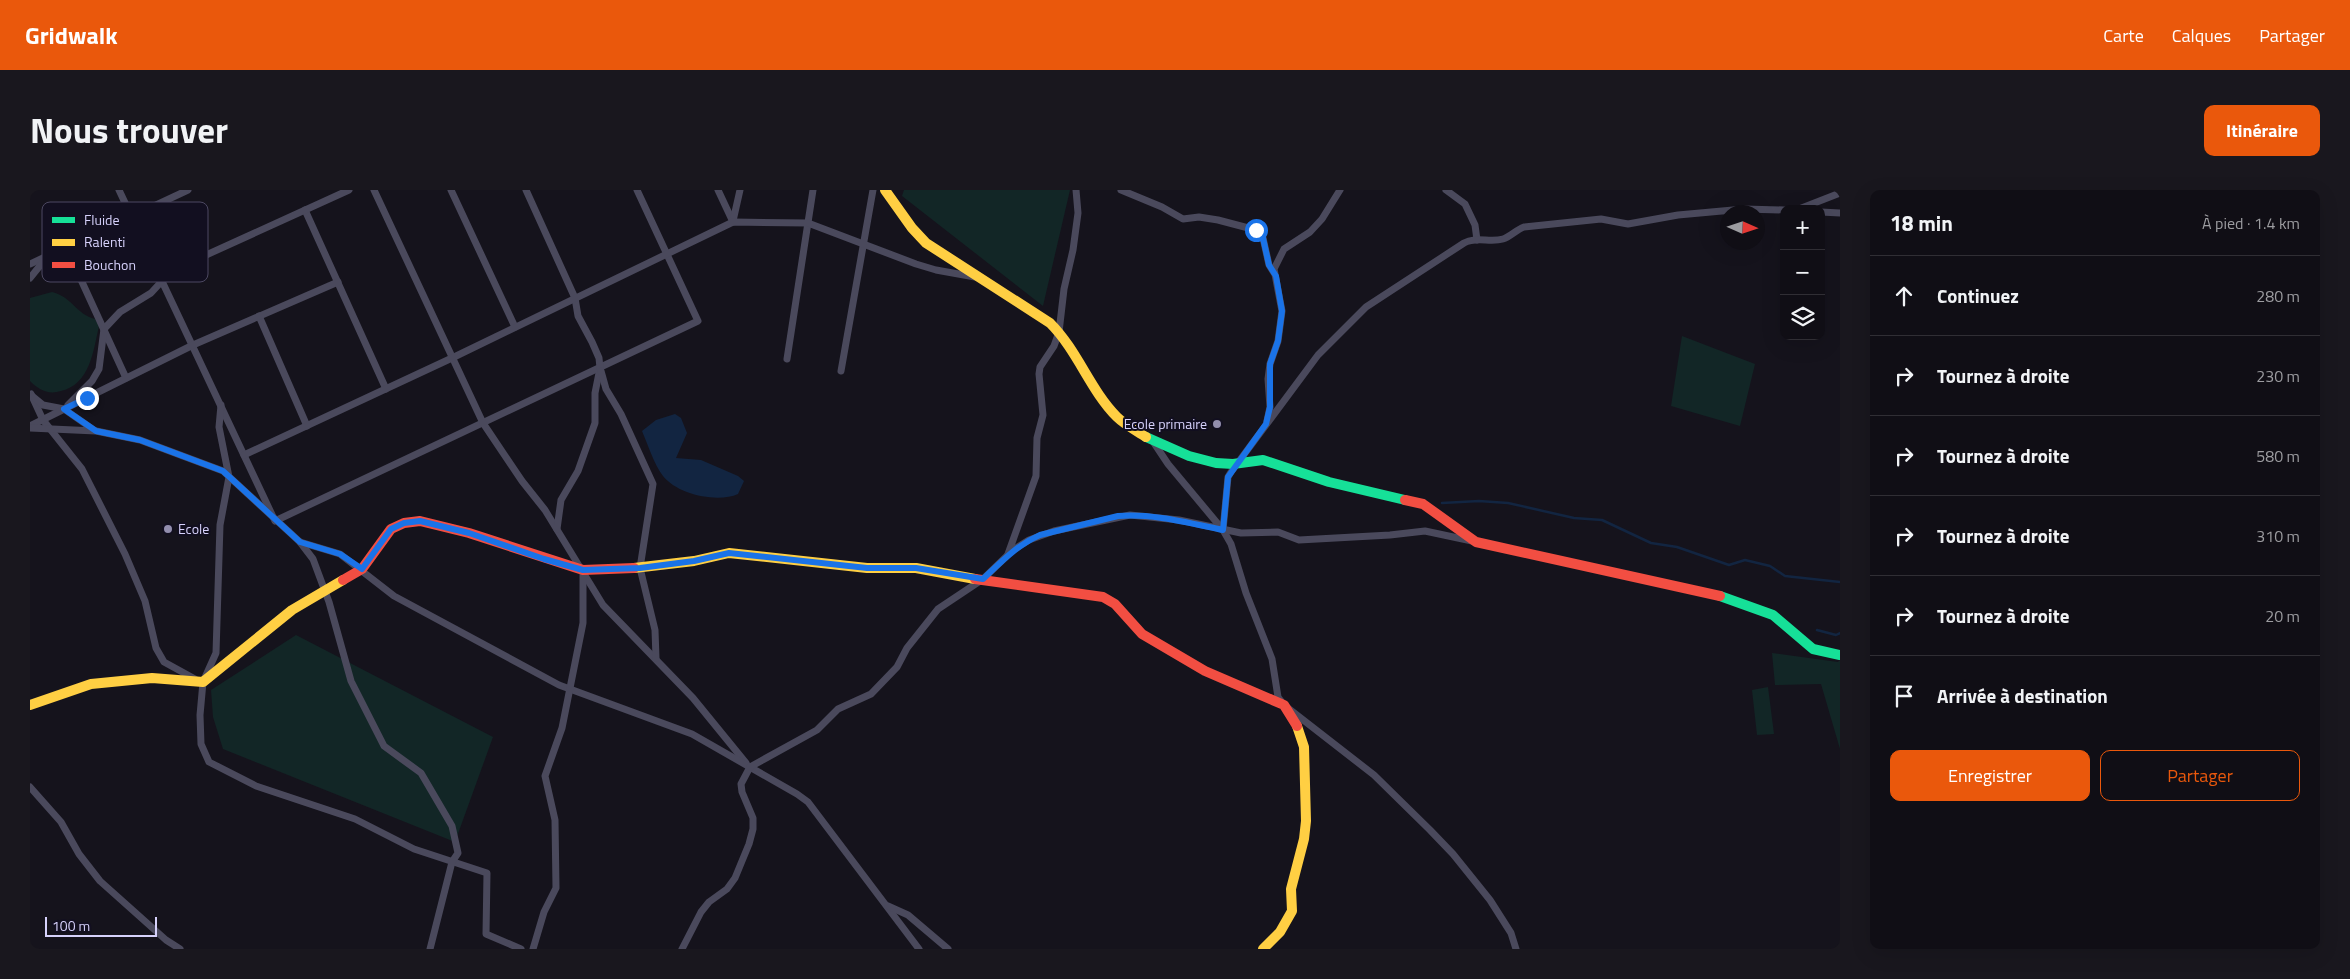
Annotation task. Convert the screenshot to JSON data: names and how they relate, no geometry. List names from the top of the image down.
{
  "places": ["Ecole primaire", "Ecole"],
  "legend": ["Fluide", "Ralenti", "Bouchon"],
  "scale_bar": "100 m",
  "north": "right",
  "page": {
    "header": "Gridwalk",
    "nav": ["Carte", "Calques", "Partager"],
    "title": "Nous trouver",
    "buttons": [
      "Itinéraire",
      ["Enregistrer", "Partager"]
    ],
    "heading": ["18 min", "À pied · 1.4 km"],
    "map_buttons": ["+", "−"],
    "list": [
      ["Continuez", "280 m"],
      ["Tournez à droite", "230 m"],
      ["Tournez à droite", "580 m"],
      ["Tournez à droite", "310 m"],
      ["Tournez à droite", "20 m"],
      "Arrivée à destination"
    ],
    "scale": "100 m"
  }
}
